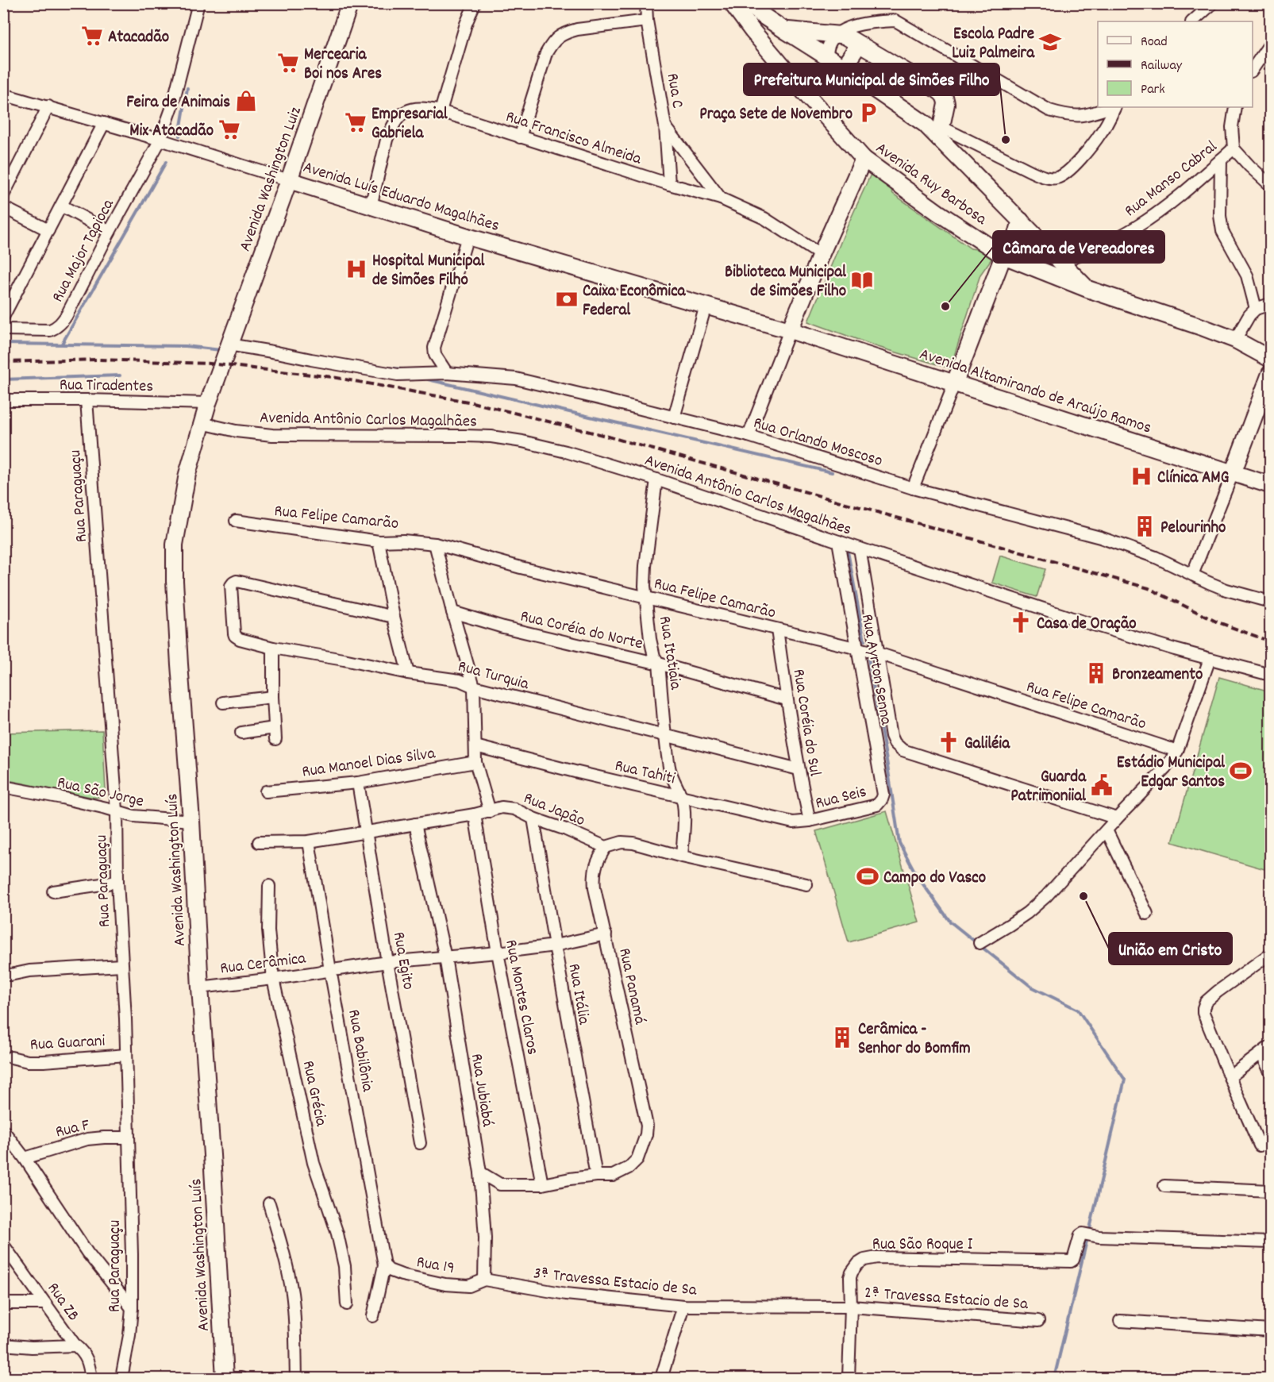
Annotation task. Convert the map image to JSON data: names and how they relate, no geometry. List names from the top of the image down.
{
  "streets": {
    "main road": [
      "Avenida Washington Luiz",
      "Avenida Ruy Barbosa",
      "Avenida Luís Eduardo Magalhães",
      "Avenida Altamirando de Araújo Ramos",
      "Avenida Washington Luís"
    ],
    "street": [
      "Rua C",
      "Rua Francisco Almeida",
      "Rua Manso Cabral",
      "Rua Major Tapioca",
      "Rua Tiradentes",
      "Avenida Antônio Carlos Magalhães",
      "Rua Orlando Moscoso",
      "Rua Paraguaçu",
      "Rua Felipe Camarão",
      "Rua Coréia do Norte",
      "Rua Itatiaia",
      "Rua Ayrton Senna",
      "Rua Turquia",
      "Rua Coréia do Sul",
      "Rua Manoel Dias Silva",
      "Rua Tahiti",
      "Rua São Jorge",
      "Rua Seis",
      "Rua Japão",
      "Rua Egito",
      "Rua Cerâmica",
      "Rua Panamá",
      "Rua Itália",
      "Rua Montes Claros",
      "Rua Guarani",
      "Rua Babilônia",
      "Rua Jubiabá",
      "Rua Grécia",
      "Rua F",
      "Rua São Roque I",
      "Rua 19",
      "3ª Travessa Estacio de Sa",
      "2ª Travessa Estacio de Sa",
      "Rua ZB"
    ]
  },
  "crossings": [
    ["Rua C", "Rua Francisco Almeida"],
    ["Rua Francisco Almeida", "Avenida Luís Eduardo Magalhães"],
    ["Avenida Washington Luiz", "Avenida Luís Eduardo Magalhães"],
    ["Avenida Washington Luiz", "Rua Orlando Moscoso"],
    ["Avenida Washington Luiz", "Avenida Washington Luís"],
    ["Avenida Luís Eduardo Magalhães", "Rua Major Tapioca"],
    ["Avenida Luís Eduardo Magalhães", "Avenida Altamirando de Araújo Ramos"],
    ["Rua Tiradentes", "Rua Paraguaçu"],
    ["Rua Tiradentes", "Avenida Washington Luís"],
    ["Avenida Antônio Carlos Magalhães", "Rua Itatiaia"],
    ["Avenida Antônio Carlos Magalhães", "Rua Ayrton Senna"],
    ["Avenida Antônio Carlos Magalhães", "Avenida Washington Luís"],
    ["Rua Orlando Moscoso", "Avenida Washington Luís"],
    ["Rua Paraguaçu", "Rua São Jorge"],
    ["Rua Paraguaçu", "Rua Guarani"],
    ["Rua Paraguaçu", "Rua F"],
    ["Rua Felipe Camarão", "Rua Itatiaia"],
    ["Rua Felipe Camarão", "Rua Ayrton Senna"],
    ["Rua Felipe Camarão", "Rua Coréia do Sul"],
    ["Rua Coréia do Norte", "Rua Itatiaia"],
    ["Rua Coréia do Norte", "Rua Coréia do Sul"],
    ["Rua Itatiaia", "Rua Turquia"],
    ["Rua Itatiaia", "Rua Tahiti"],
    ["Rua Ayrton Senna", "Rua Seis"],
    ["Rua Turquia", "Rua Coréia do Sul"],
    ["Rua Coréia do Sul", "Rua Tahiti"],
    ["Rua Coréia do Sul", "Rua Seis"],
    ["Rua Manoel Dias Silva", "Rua Egito"],
    ["Rua Tahiti", "Rua Seis"],
    ["Rua São Jorge", "Avenida Washington Luís"],
    ["Rua Japão", "Rua Egito"],
    ["Rua Japão", "Rua Panamá"],
    ["Rua Japão", "Rua Itália"],
    ["Rua Japão", "Rua Montes Claros"],
    ["Rua Japão", "Rua Babilônia"],
    ["Rua Japão", "Rua Jubiabá"],
    ["Avenida Washington Luís", "Rua Cerâmica"],
    ["Rua Egito", "Rua Cerâmica"],
    ["Rua Cerâmica", "Rua Panamá"],
    ["Rua Cerâmica", "Rua Itália"],
    ["Rua Cerâmica", "Rua Montes Claros"],
    ["Rua Cerâmica", "Rua Babilônia"],
    ["Rua Cerâmica", "Rua Jubiabá"],
    ["Rua Cerâmica", "Rua Grécia"],
    ["Rua Panamá", "Rua Itália"],
    ["Rua Babilônia", "Rua 19"],
    ["Rua São Roque I", "3ª Travessa Estacio de Sa"],
    ["Rua São Roque I", "2ª Travessa Estacio de Sa"],
    ["Rua 19", "3ª Travessa Estacio de Sa"],
    ["3ª Travessa Estacio de Sa", "2ª Travessa Estacio de Sa"]
  ],
  "places": {
    "supermarket": [
      "Atacadão",
      "Mercearia Boi nos Ares",
      "Empresarial Gabriela",
      "Mix Atacadão"
    ],
    "school or university": ["Escola Padre Luiz Palmeira"],
    "shop": ["Feira de Animais"],
    "parking": ["Praça Sete de Novembro"],
    "other": ["Prefeitura Municipal de Simões Filho", "Câmara de Vereadores", "União em Cristo"],
    "hospital": ["Hospital Municipal de Simões Filho", "Clínica AMG"],
    "library": ["Biblioteca Municipal de Simões Filho"],
    "bank": ["Caixa Econômica Federal"],
    "building": ["Pelourinho", "Bronzeamento", "Cerâmica - Senhor do Bomfim"],
    "church": ["Casa de Oração", "Galiléia"],
    "sports": ["Estádio Municipal Edgar Santos", "Campo do Vasco"],
    "public building": ["Guarda Patrimoniial"]
  },
  "legend": ["Road", "Railway", "Park"]
}
